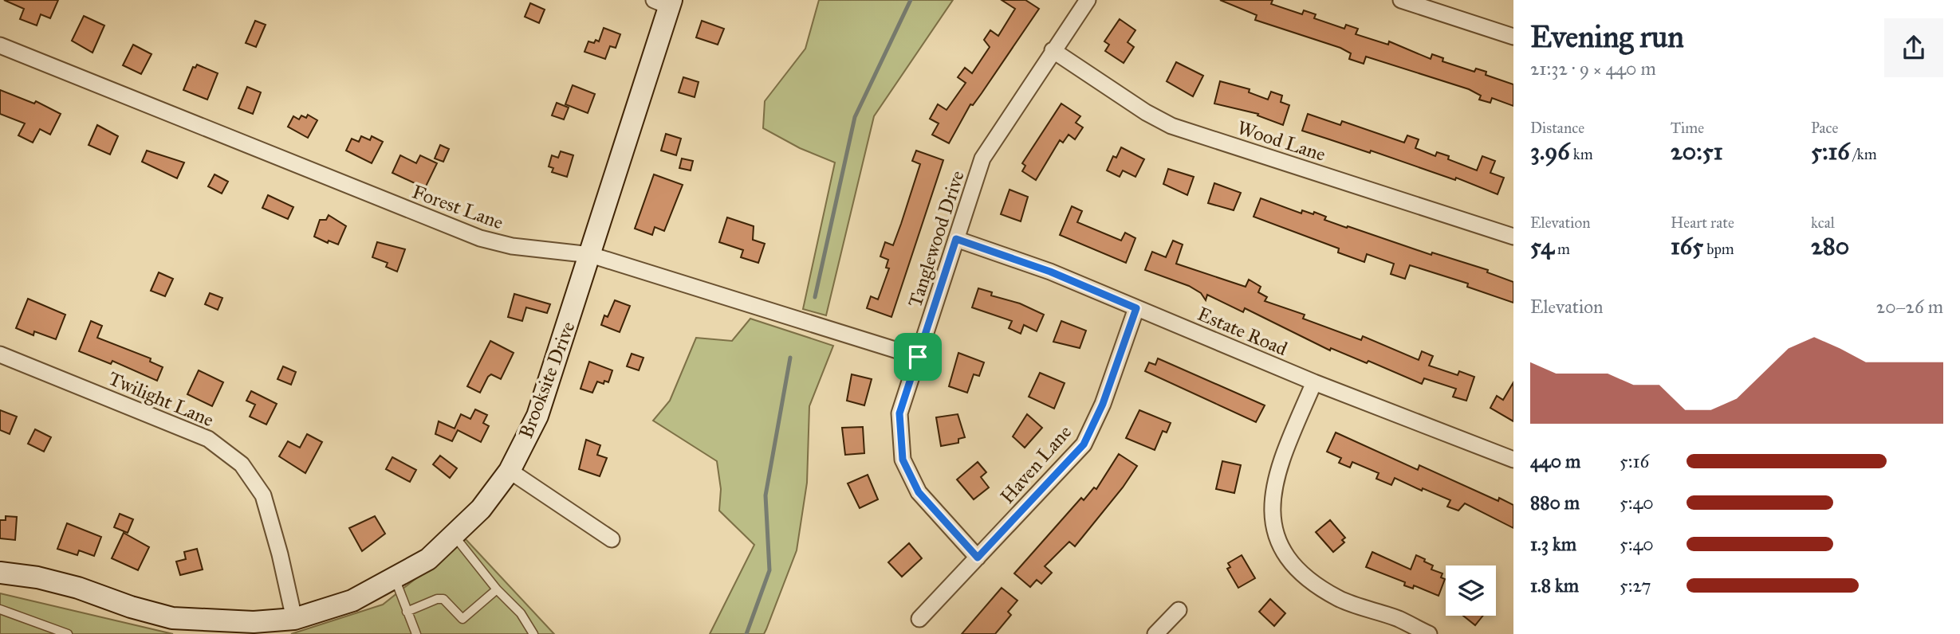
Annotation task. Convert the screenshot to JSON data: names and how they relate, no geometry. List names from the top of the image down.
{
  "streets": {
    "street": [
      "Wood Lane",
      "Forest Lane",
      "Tanglewood Drive",
      "Estate Road",
      "Brooksite Drive",
      "Twilight Lane",
      "Haven Lane"
    ]
  },
  "crossings": [
    ["Wood Lane", "Tanglewood Drive"],
    ["Forest Lane", "Tanglewood Drive"],
    ["Forest Lane", "Brooksite Drive"],
    ["Tanglewood Drive", "Estate Road"],
    ["Tanglewood Drive", "Haven Lane"],
    ["Estate Road", "Haven Lane"],
    ["Brooksite Drive", "Twilight Lane"]
  ],
  "page": {
    "heading": ["Evening run", "21:32 · 9 × 440 m"],
    "stats": [
      ["Distance", "3.96 km"],
      ["Time", "20:51"],
      ["Pace", "5:16 /km"],
      ["Elevation", "54 m"],
      ["Heart rate", "165 bpm"],
      ["kcal", "280"]
    ],
    "chart": ["Elevation", "20–26 m"],
    "list": [
      {
        "name": "440 m",
        "note": "5:16"
      },
      {
        "name": "880 m",
        "note": "5:40"
      },
      {
        "name": "1.3 km",
        "note": "5:40"
      },
      {
        "name": "1.8 km",
        "note": "5:27"
      }
    ]
  }
}
